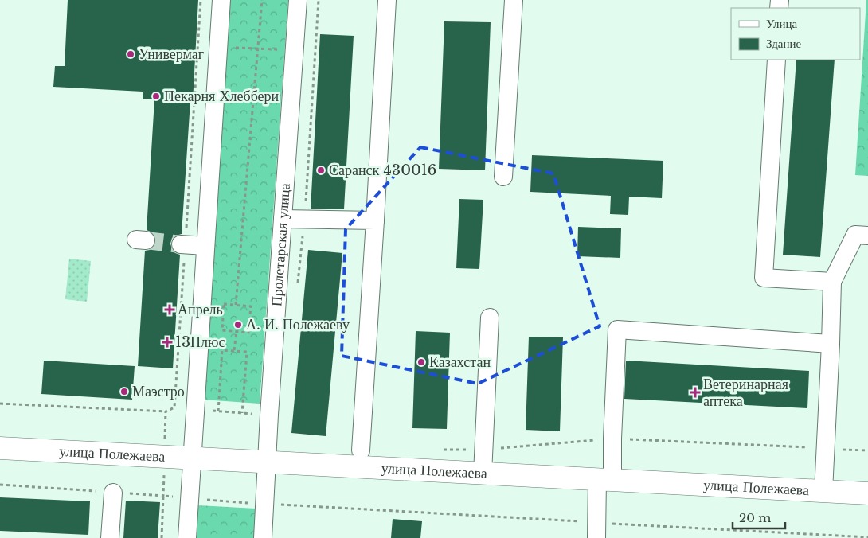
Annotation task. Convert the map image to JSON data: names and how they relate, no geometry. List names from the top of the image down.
{
  "streets": {
    "main road": ["улица Полежаева"],
    "street": ["Пролетарская улица"]
  },
  "crossings": [
    ["Пролетарская улица", "улица Полежаева"]
  ],
  "places": {
    "other": [
      "Универмаг",
      "Пекарня Хлеббери",
      "Саранск 430016",
      "А. И. Полежаеву",
      "Казахстан",
      "Маэстро"
    ],
    "health": ["Апрель", "13Плюс", "Ветеринарная аптека"]
  },
  "legend": ["Улица", "Здание"],
  "scale_bar": "20 m"
}
